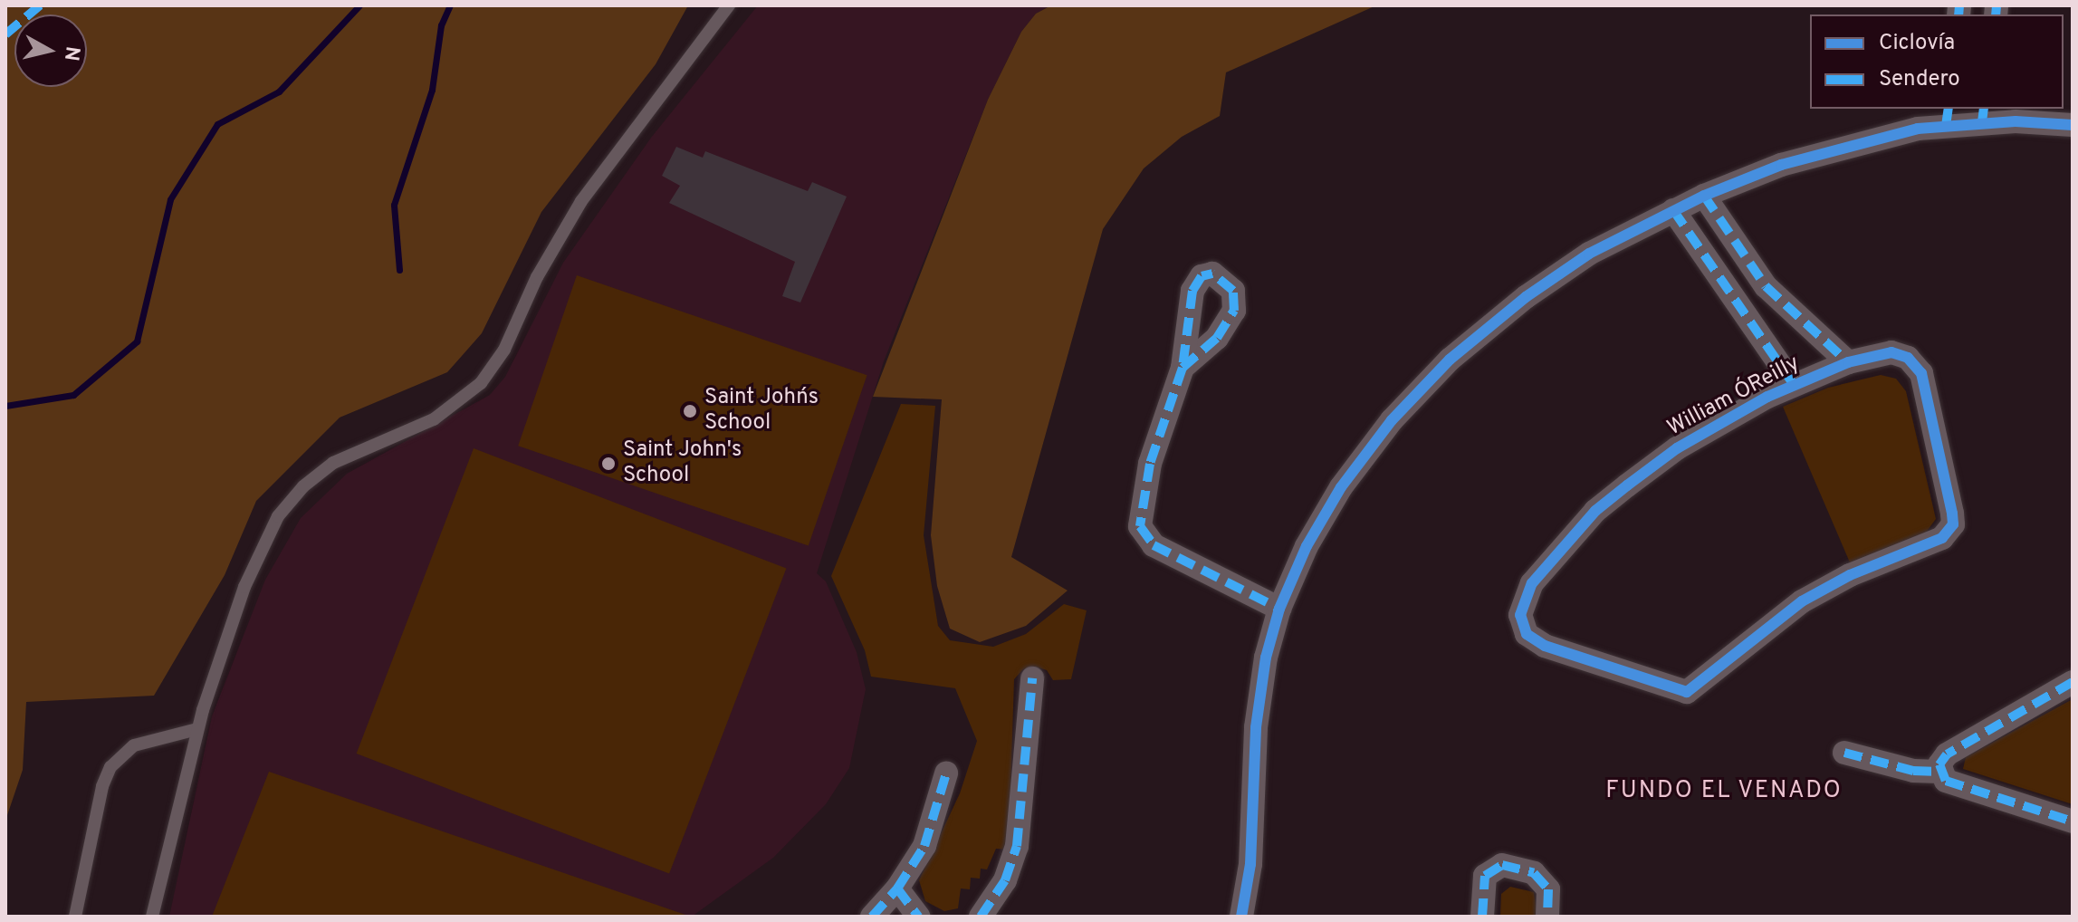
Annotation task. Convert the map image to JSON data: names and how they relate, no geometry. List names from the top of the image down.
{
  "streets": {
    "street": ["William O´Reilly"]
  },
  "districts": ["FUNDO EL VENADO"],
  "places": ["Saint John´s School", "Saint John's School"],
  "legend": ["Ciclovía", "Sendero"],
  "north": "right"
}
